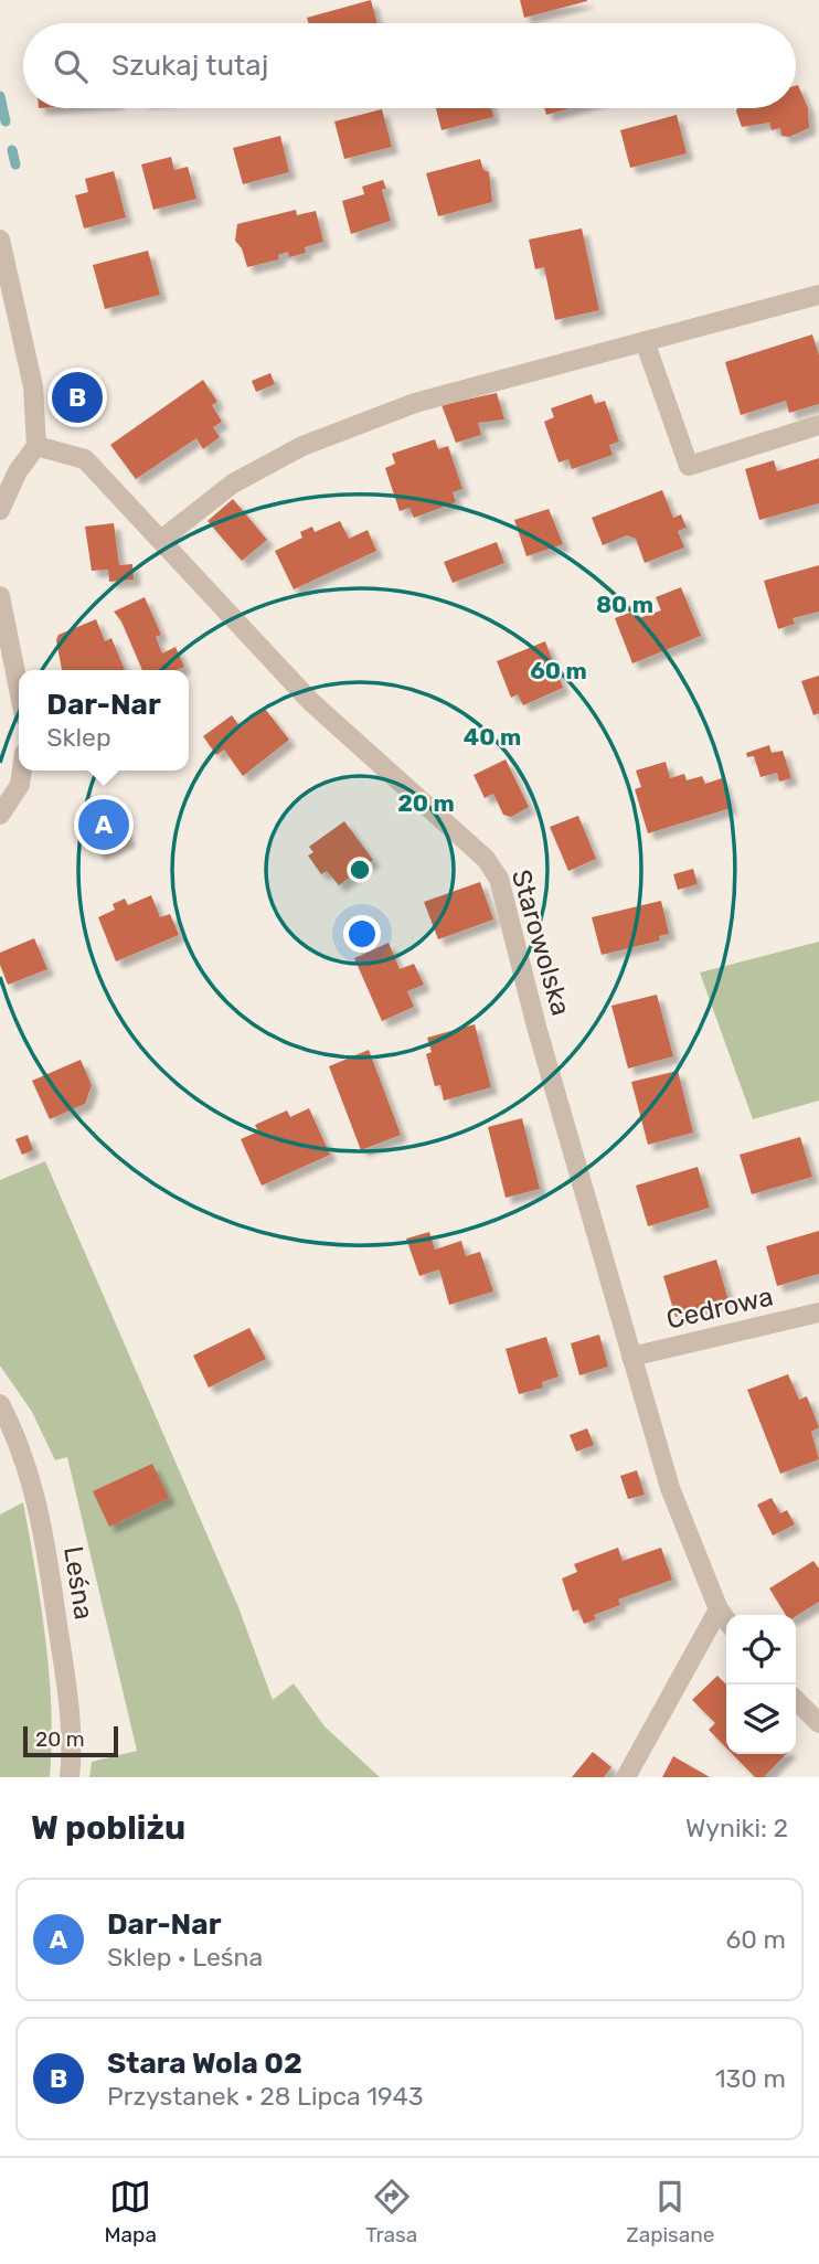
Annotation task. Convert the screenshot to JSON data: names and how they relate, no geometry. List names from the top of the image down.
{
  "streets": {
    "street": ["Starowolska", "Cedrowa", "Leśna"]
  },
  "crossings": [
    ["Starowolska", "Cedrowa"]
  ],
  "scale_bar": "20 m",
  "page": {
    "search": "Szukaj tutaj",
    "pins": ["B", "A"],
    "popup": ["Dar-Nar", "Sklep"],
    "scale": "20 m",
    "heading": ["W pobliżu", "Wyniki: 2"],
    "list": [
      {
        "mark": "A",
        "name": "Dar-Nar",
        "note": "Sklep · Leśna",
        "value": "60 m"
      },
      {
        "mark": "B",
        "name": "Stara Wola 02",
        "note": "Przystanek · 28 Lipca 1943",
        "value": "130 m"
      }
    ],
    "nav": ["Mapa", "Trasa", "Zapisane"]
  },
  "rings": [
    "80 m",
    "60 m",
    "40 m",
    "20 m"
  ]
}
